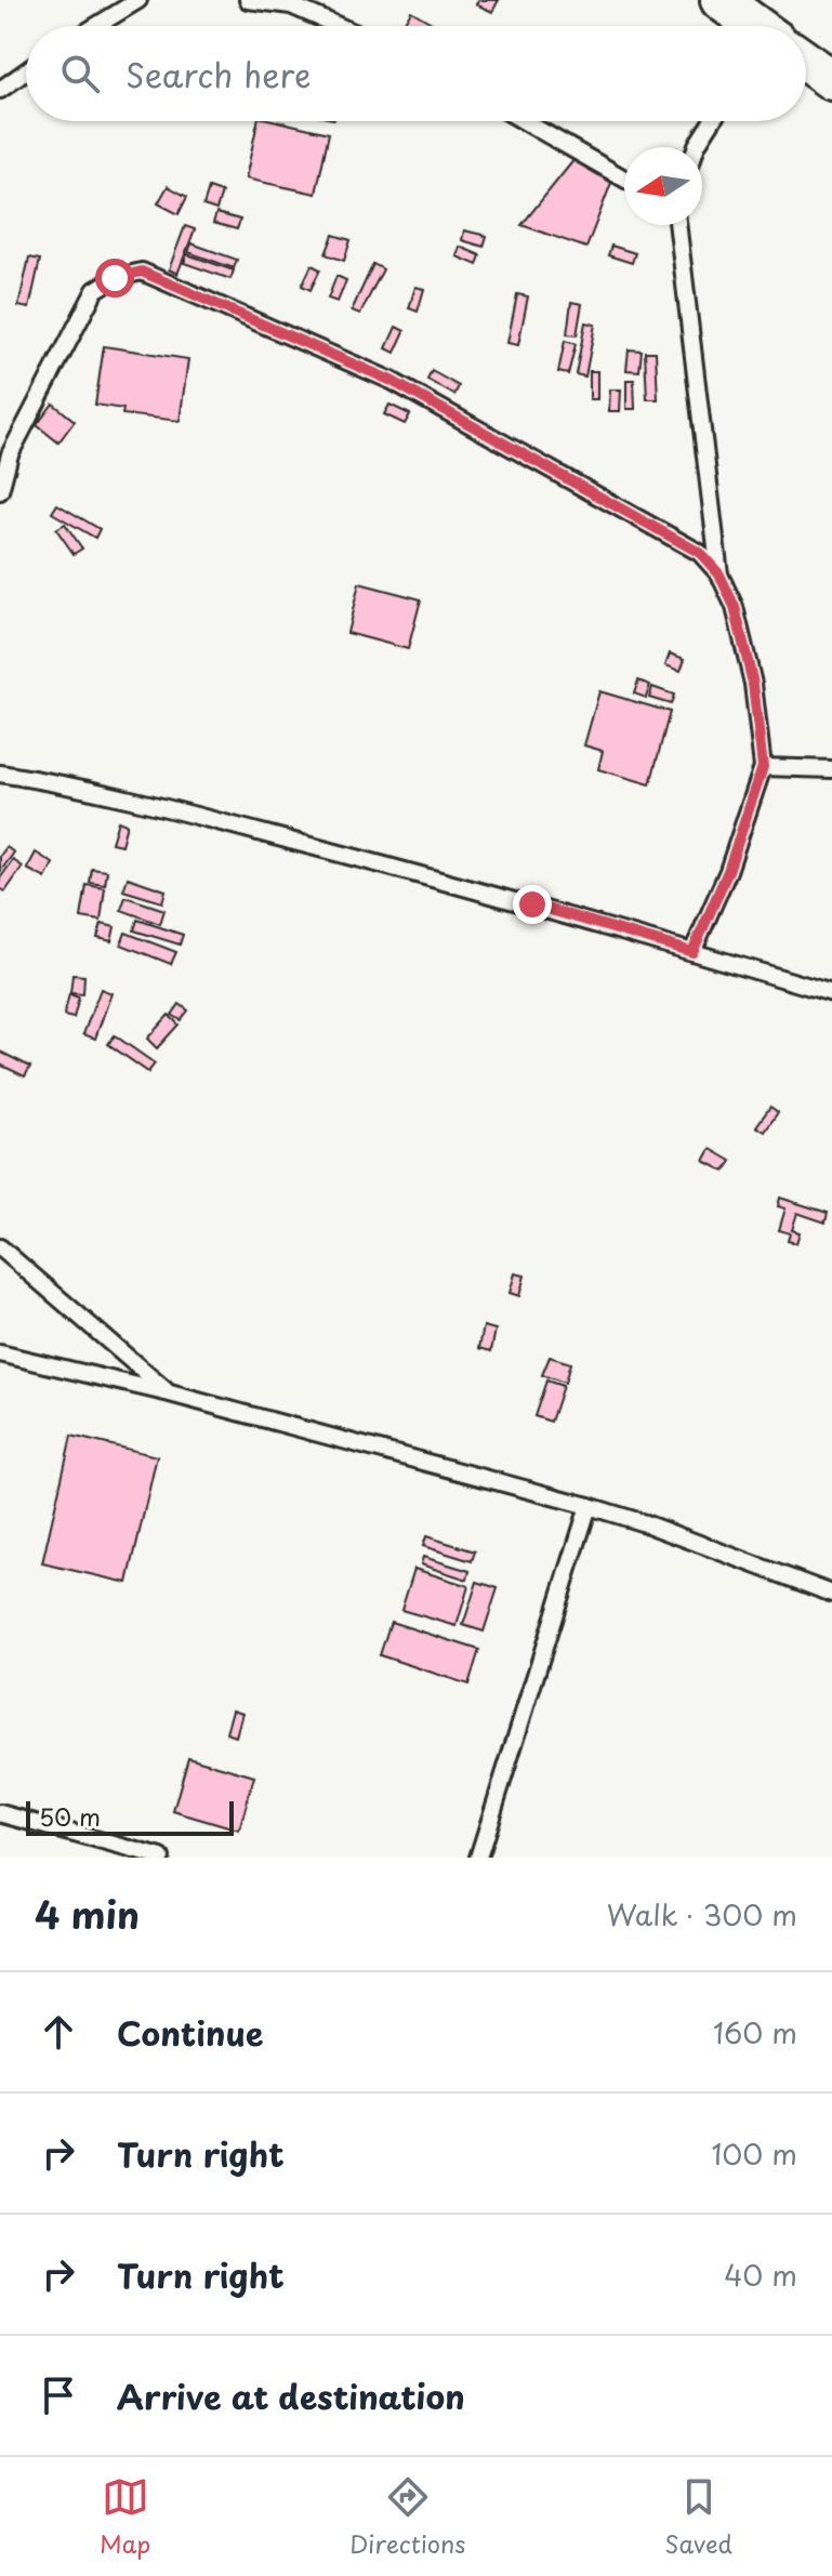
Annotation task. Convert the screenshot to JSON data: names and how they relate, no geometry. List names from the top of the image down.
{
  "scale_bar": "50 m",
  "north": "left",
  "page": {
    "search": "Search here",
    "scale": "50 m",
    "heading": ["4 min", "Walk · 300 m"],
    "list": [
      ["Continue", "160 m"],
      ["Turn right", "100 m"],
      ["Turn right", "40 m"],
      "Arrive at destination"
    ],
    "nav": ["Map", "Directions", "Saved"]
  }
}
